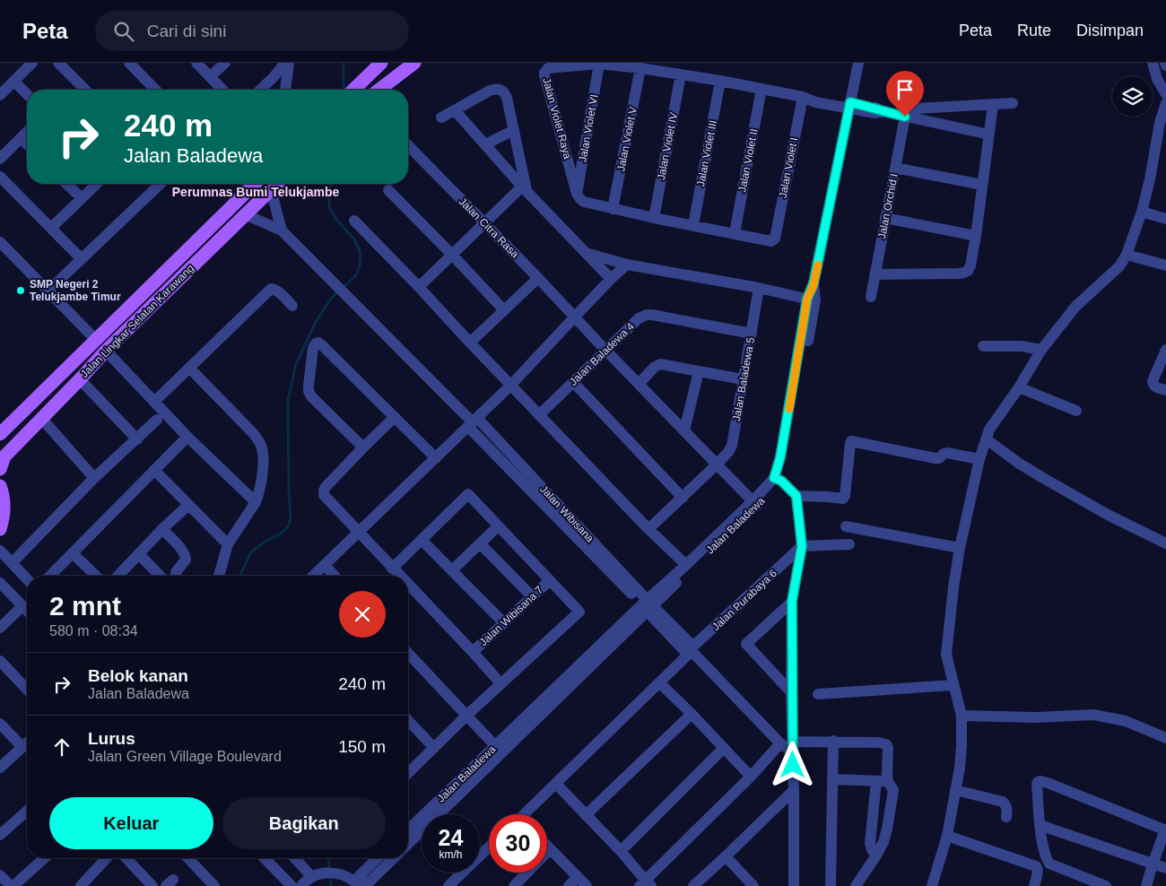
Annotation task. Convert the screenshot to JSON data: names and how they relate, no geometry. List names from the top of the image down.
{
  "streets": {
    "main road": ["Jalan Lingkar Selatan Karawang"],
    "street": [
      "Jalan Violet Raya",
      "Jalan Violet VI",
      "Jalan Violet V",
      "Jalan Violet IV",
      "Jalan Violet III",
      "Jalan Violet II",
      "Jalan Violet I",
      "Jalan Orchid I",
      "Jalan Citra Rasa",
      "Jalan Baladewa 4",
      "Jalan Baladewa 5",
      "Jalan Wibisana",
      "Jalan Baladewa",
      "Jalan Purabaya 6",
      "Jalan Wibisana 7"
    ]
  },
  "crossings": [
    ["Jalan Violet Raya", "Jalan Violet VI"],
    ["Jalan Violet Raya", "Jalan Violet V"],
    ["Jalan Violet Raya", "Jalan Violet IV"],
    ["Jalan Violet Raya", "Jalan Violet III"],
    ["Jalan Violet Raya", "Jalan Violet II"],
    ["Jalan Violet Raya", "Jalan Violet I"],
    ["Jalan Violet Raya", "Jalan Orchid I"],
    ["Jalan Violet Raya", "Jalan Baladewa"],
    ["Jalan Violet II", "Jalan Violet I"],
    ["Jalan Citra Rasa", "Jalan Baladewa 4"],
    ["Jalan Citra Rasa", "Jalan Baladewa 5"],
    ["Jalan Citra Rasa", "Jalan Baladewa"],
    ["Jalan Baladewa 4", "Jalan Baladewa 5"],
    ["Jalan Wibisana", "Jalan Baladewa"],
    ["Jalan Wibisana", "Jalan Purabaya 6"]
  ],
  "districts": ["Perumnas Bumi Telukjambe"],
  "places": ["SMP Negeri 2 Telukjambe Timur"],
  "page": {
    "header": "Peta",
    "search": "Cari di sini",
    "nav": ["Peta", "Rute", "Disimpan"],
    "turn": ["240 m", "Jalan Baladewa"],
    "heading": ["2 mnt", "580 m · 08:34"],
    "list": [
      {
        "name": "Belok kanan",
        "note": "Jalan Baladewa",
        "value": "240 m"
      },
      {
        "name": "Lurus",
        "note": "Jalan Green Village Boulevard",
        "value": "150 m"
      }
    ],
    "buttons": ["Keluar", "Bagikan"],
    "speed": "24 km/h",
    "limit": "30"
  }
}
